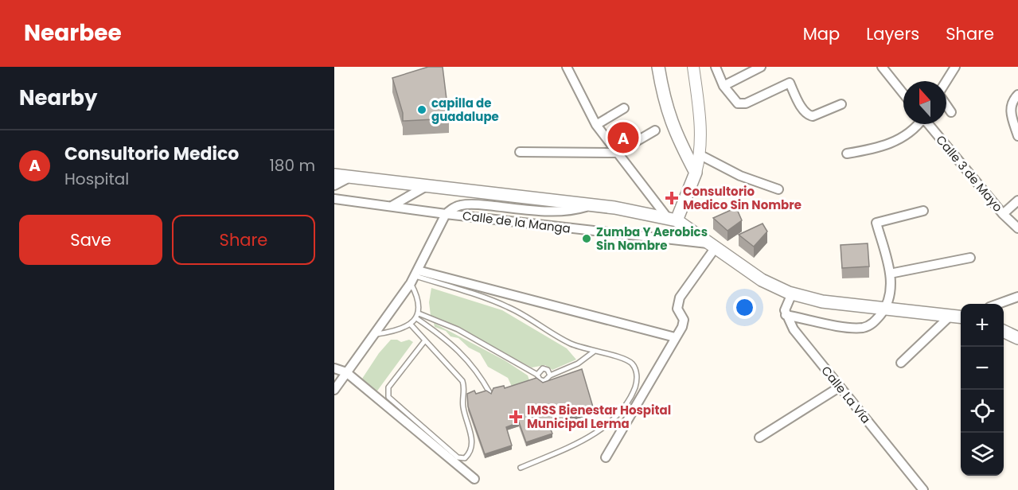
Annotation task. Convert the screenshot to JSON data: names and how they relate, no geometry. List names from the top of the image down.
{
  "streets": {
    "street": ["Calle 3 de Mayo", "Calle de la Manga", "Calle La Vía"]
  },
  "places": {
    "other": ["capilla de guadalupe", "Zumba Y Aerobics Sin Nombre"],
    "health": ["Consultorio Medico Sin Nombre", "IMSS Bienestar Hospital Municipal Lerma"]
  },
  "north": "top",
  "page": {
    "header": "Nearbee",
    "nav": ["Map", "Layers", "Share"],
    "heading": "Nearby",
    "pins": "A",
    "list": [
      {
        "mark": "A",
        "name": "Consultorio Medico",
        "note": "Hospital",
        "value": "180 m"
      }
    ],
    "buttons": ["Save", "Share"],
    "map_buttons": ["+", "−"]
  }
}
